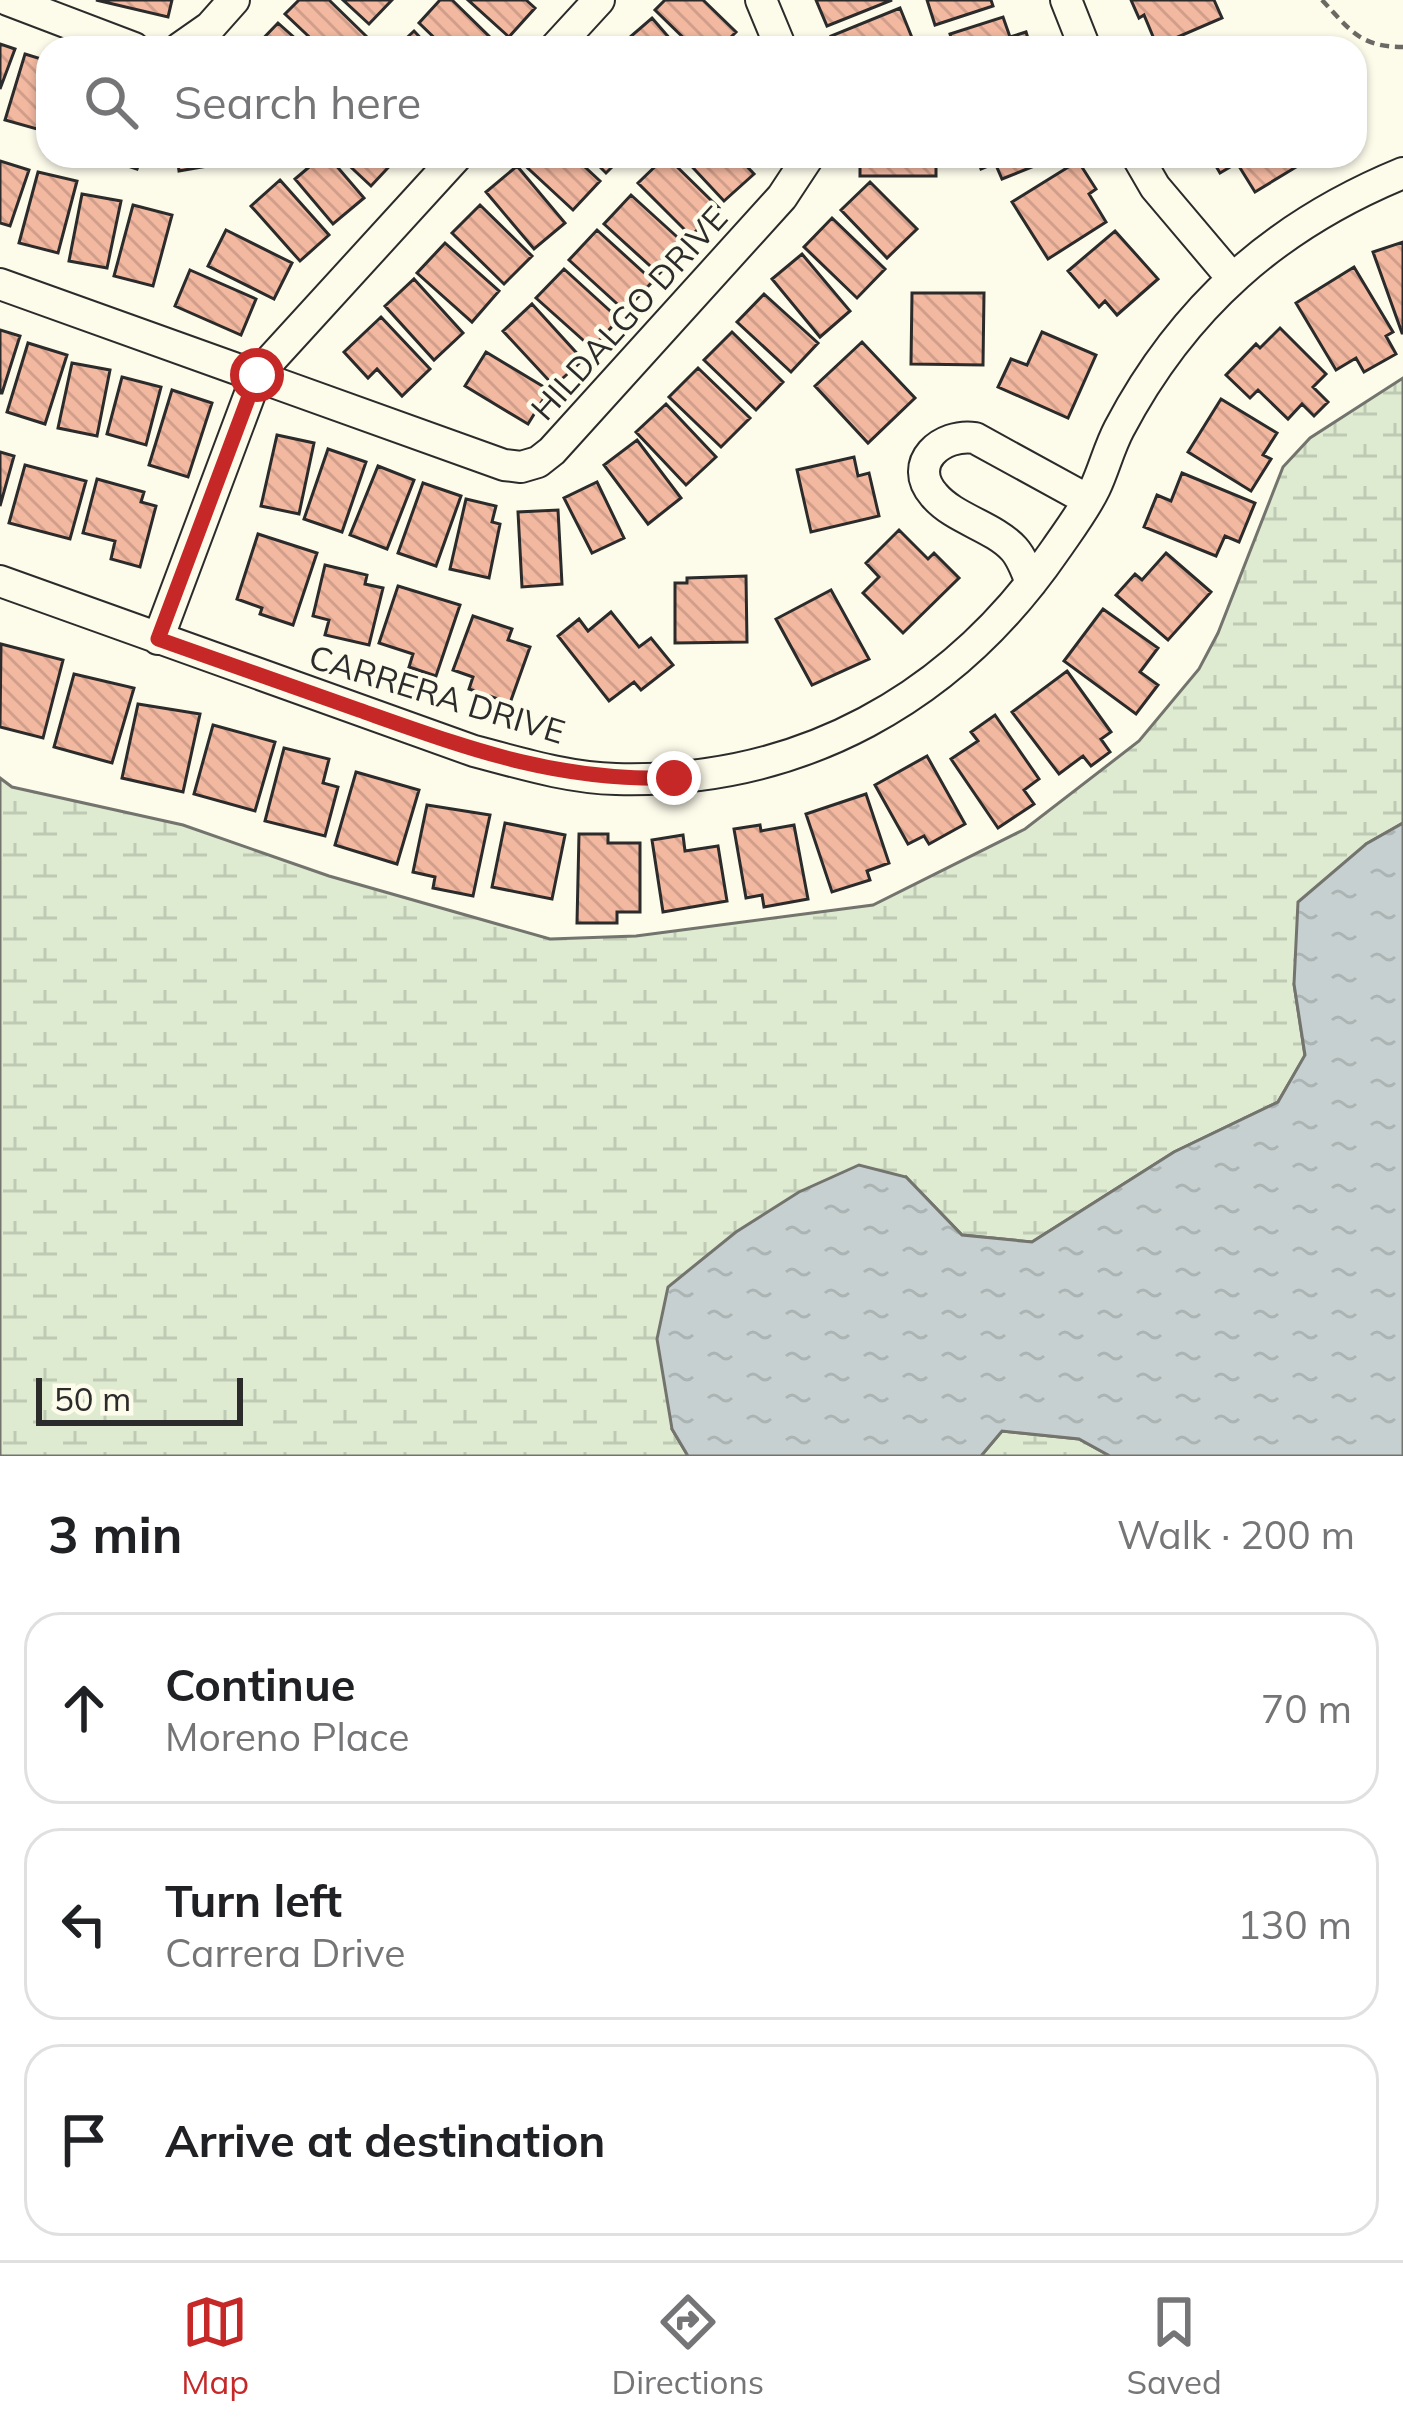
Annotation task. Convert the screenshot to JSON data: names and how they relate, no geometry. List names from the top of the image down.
{
  "streets": {
    "street": ["HILDALGO DRIVE", "CARRERA DRIVE"]
  },
  "scale_bar": "50 m",
  "page": {
    "search": "Search here",
    "scale": "50 m",
    "heading": ["3 min", "Walk · 200 m"],
    "list": [
      ["Continue", "Moreno Place", "70 m"],
      ["Turn left", "Carrera Drive", "130 m"],
      "Arrive at destination"
    ],
    "nav": ["Map", "Directions", "Saved"]
  }
}
